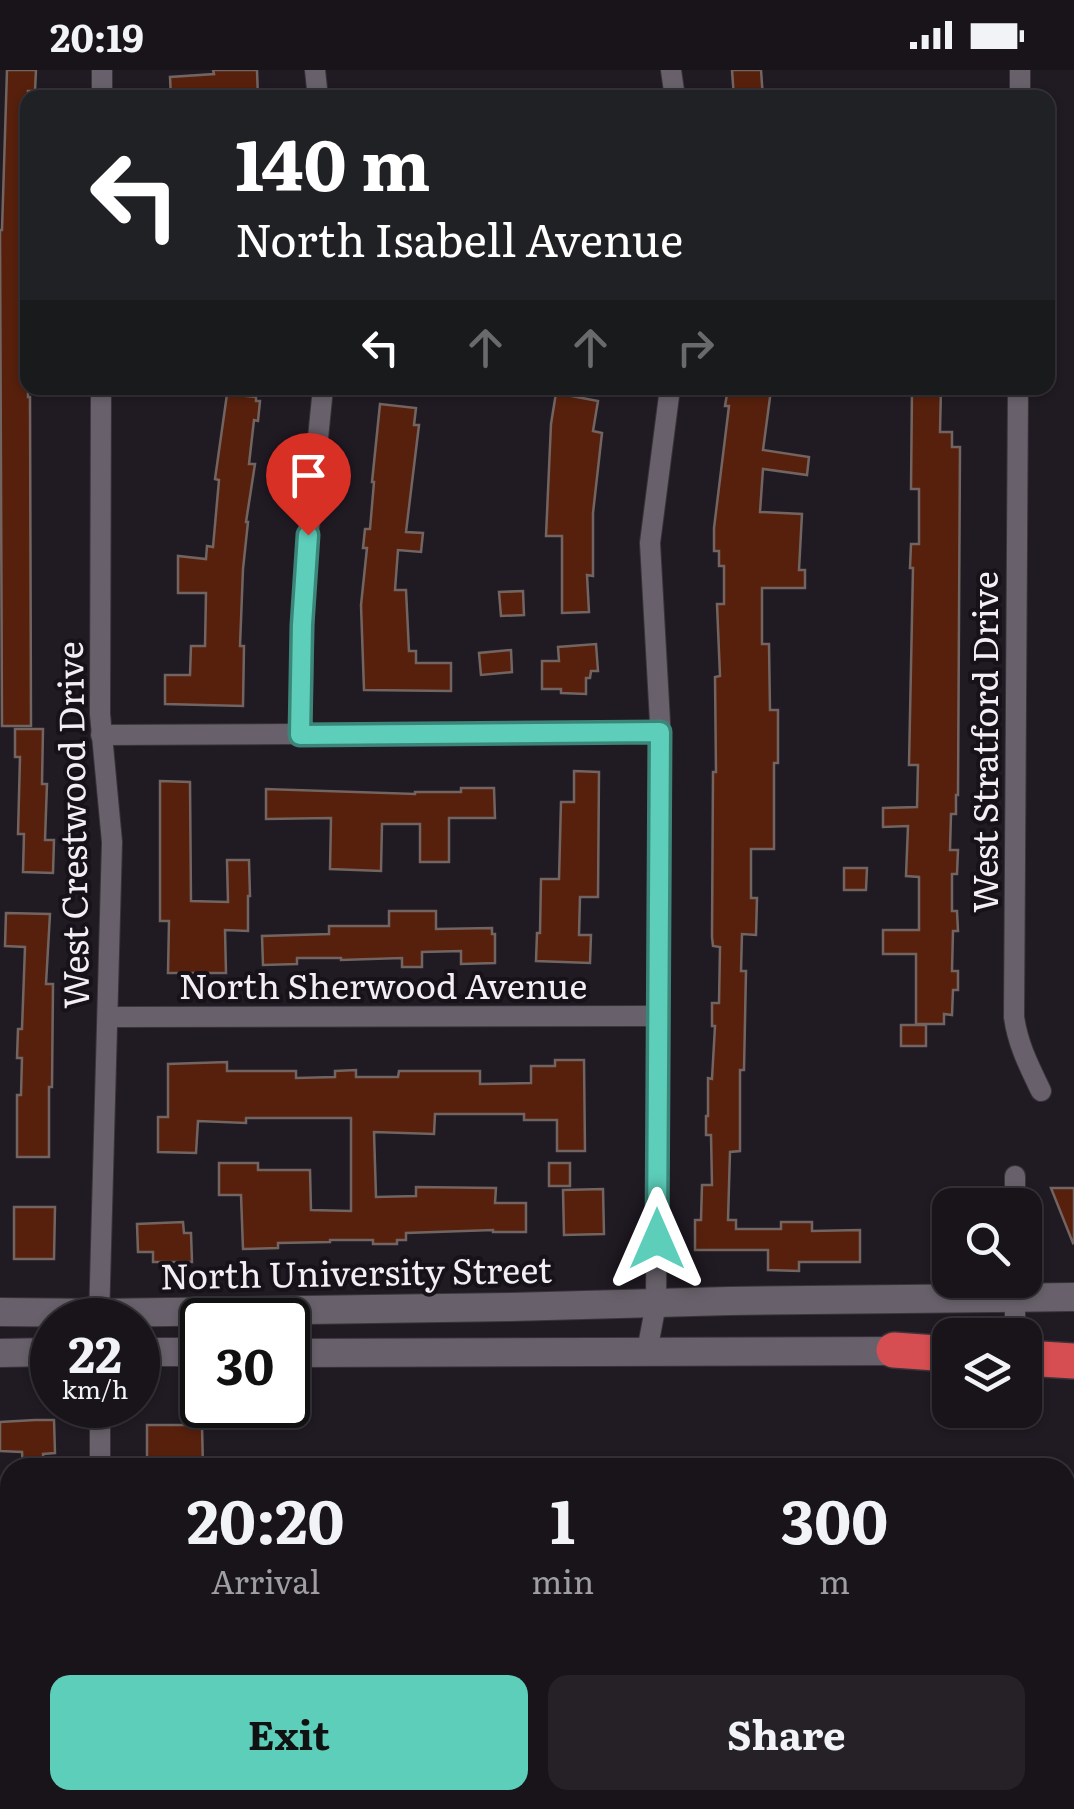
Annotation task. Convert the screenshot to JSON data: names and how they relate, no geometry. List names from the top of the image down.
{
  "streets": {
    "main road": ["North University Street"],
    "street": ["West Stratford Drive", "West Crestwood Drive", "North Sherwood Avenue"]
  },
  "crossings": [
    ["West Crestwood Drive", "North Sherwood Avenue"]
  ],
  "page": {
    "status": "20:19",
    "turn": ["140 m", "North Isabell Avenue"],
    "speed": "22 km/h",
    "limit": "30",
    "eta": [
      "20:20",
      "Arrival",
      "1",
      "min",
      "300",
      "m"
    ],
    "buttons": ["Exit", "Share"]
  }
}
